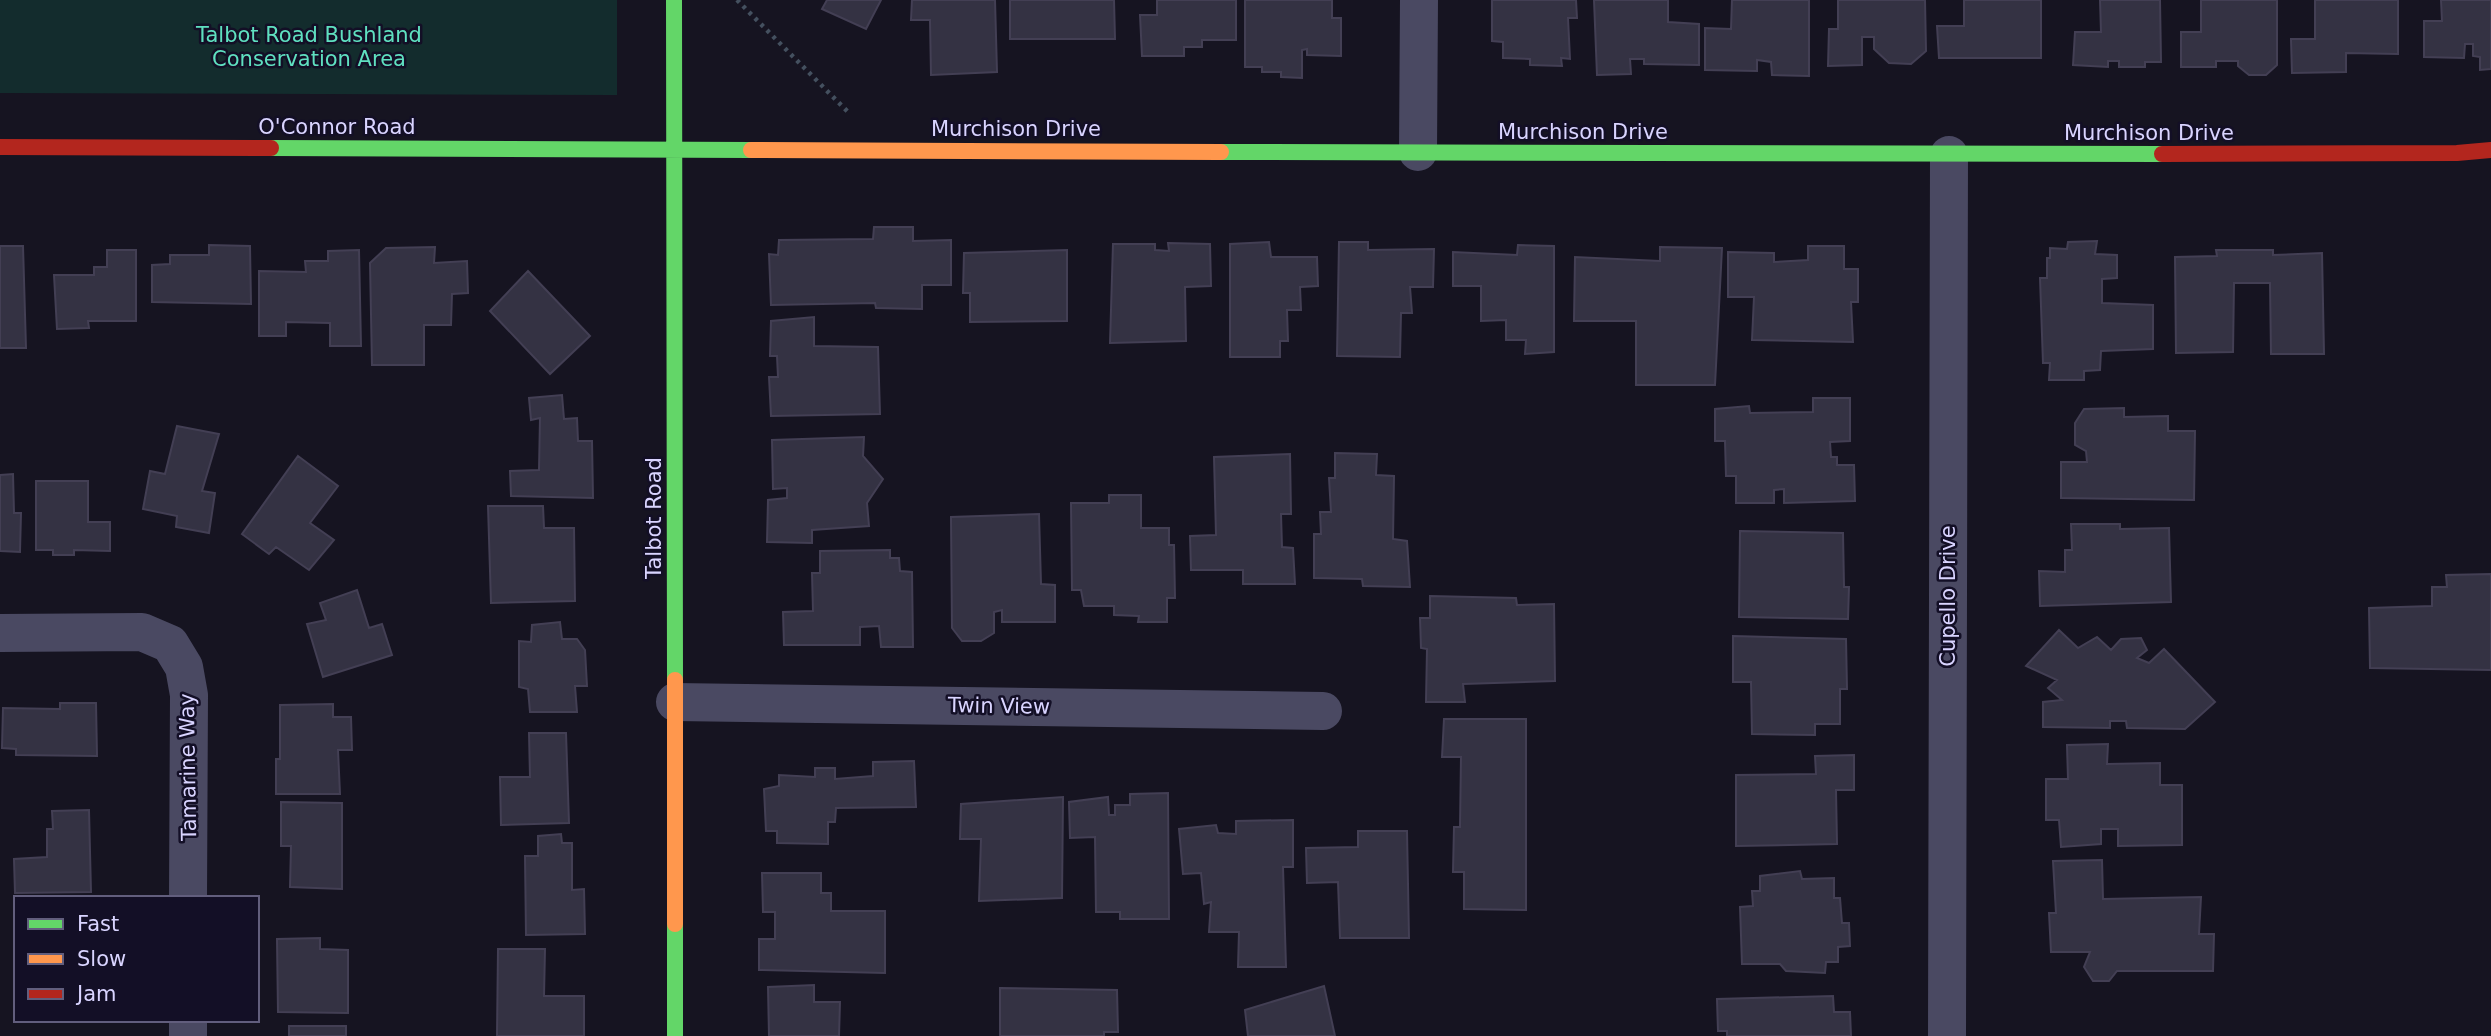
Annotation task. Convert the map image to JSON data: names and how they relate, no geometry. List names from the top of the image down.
{
  "streets": {
    "street": [
      "O'Connor Road",
      "Murchison Drive",
      "Talbot Road",
      "Cupello Drive",
      "Twin View",
      "Tamarine Way"
    ]
  },
  "crossings": [
    ["O'Connor Road", "Murchison Drive"],
    ["O'Connor Road", "Talbot Road"],
    ["Murchison Drive", "Talbot Road"],
    ["Murchison Drive", "Cupello Drive"],
    ["Talbot Road", "Twin View"]
  ],
  "parks": ["Talbot Road Bushland Conservation Area"],
  "legend": ["Fast", "Slow", "Jam"]
}
